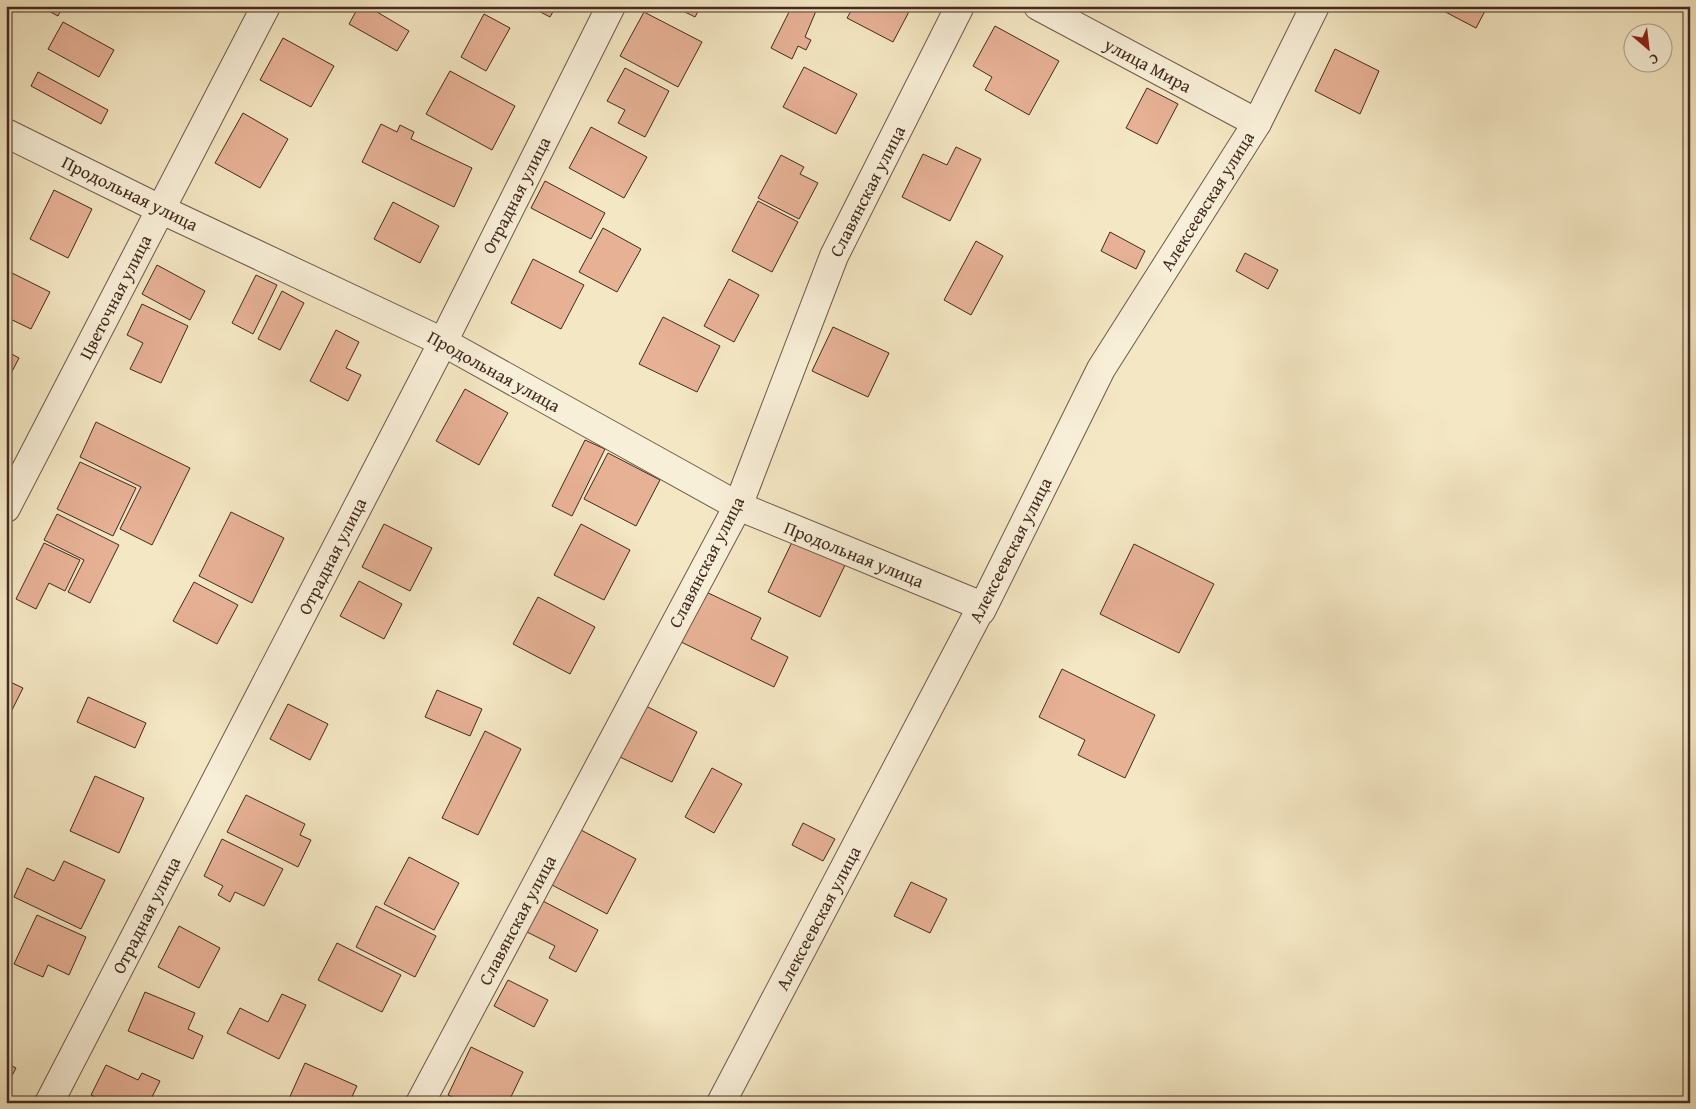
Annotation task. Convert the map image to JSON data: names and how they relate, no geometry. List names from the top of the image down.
{
  "streets": {
    "street": [
      "улица Мира",
      "Славянская улица",
      "Продольная улица",
      "Отрадная улица",
      "Алексеевская улица",
      "Цветочная улица"
    ]
  },
  "crossings": [
    ["улица Мира", "Алексеевская улица"],
    ["Славянская улица", "Продольная улица"],
    ["Продольная улица", "Отрадная улица"],
    ["Продольная улица", "Алексеевская улица"],
    ["Продольная улица", "Цветочная улица"]
  ],
  "north": "bottom right"
}
